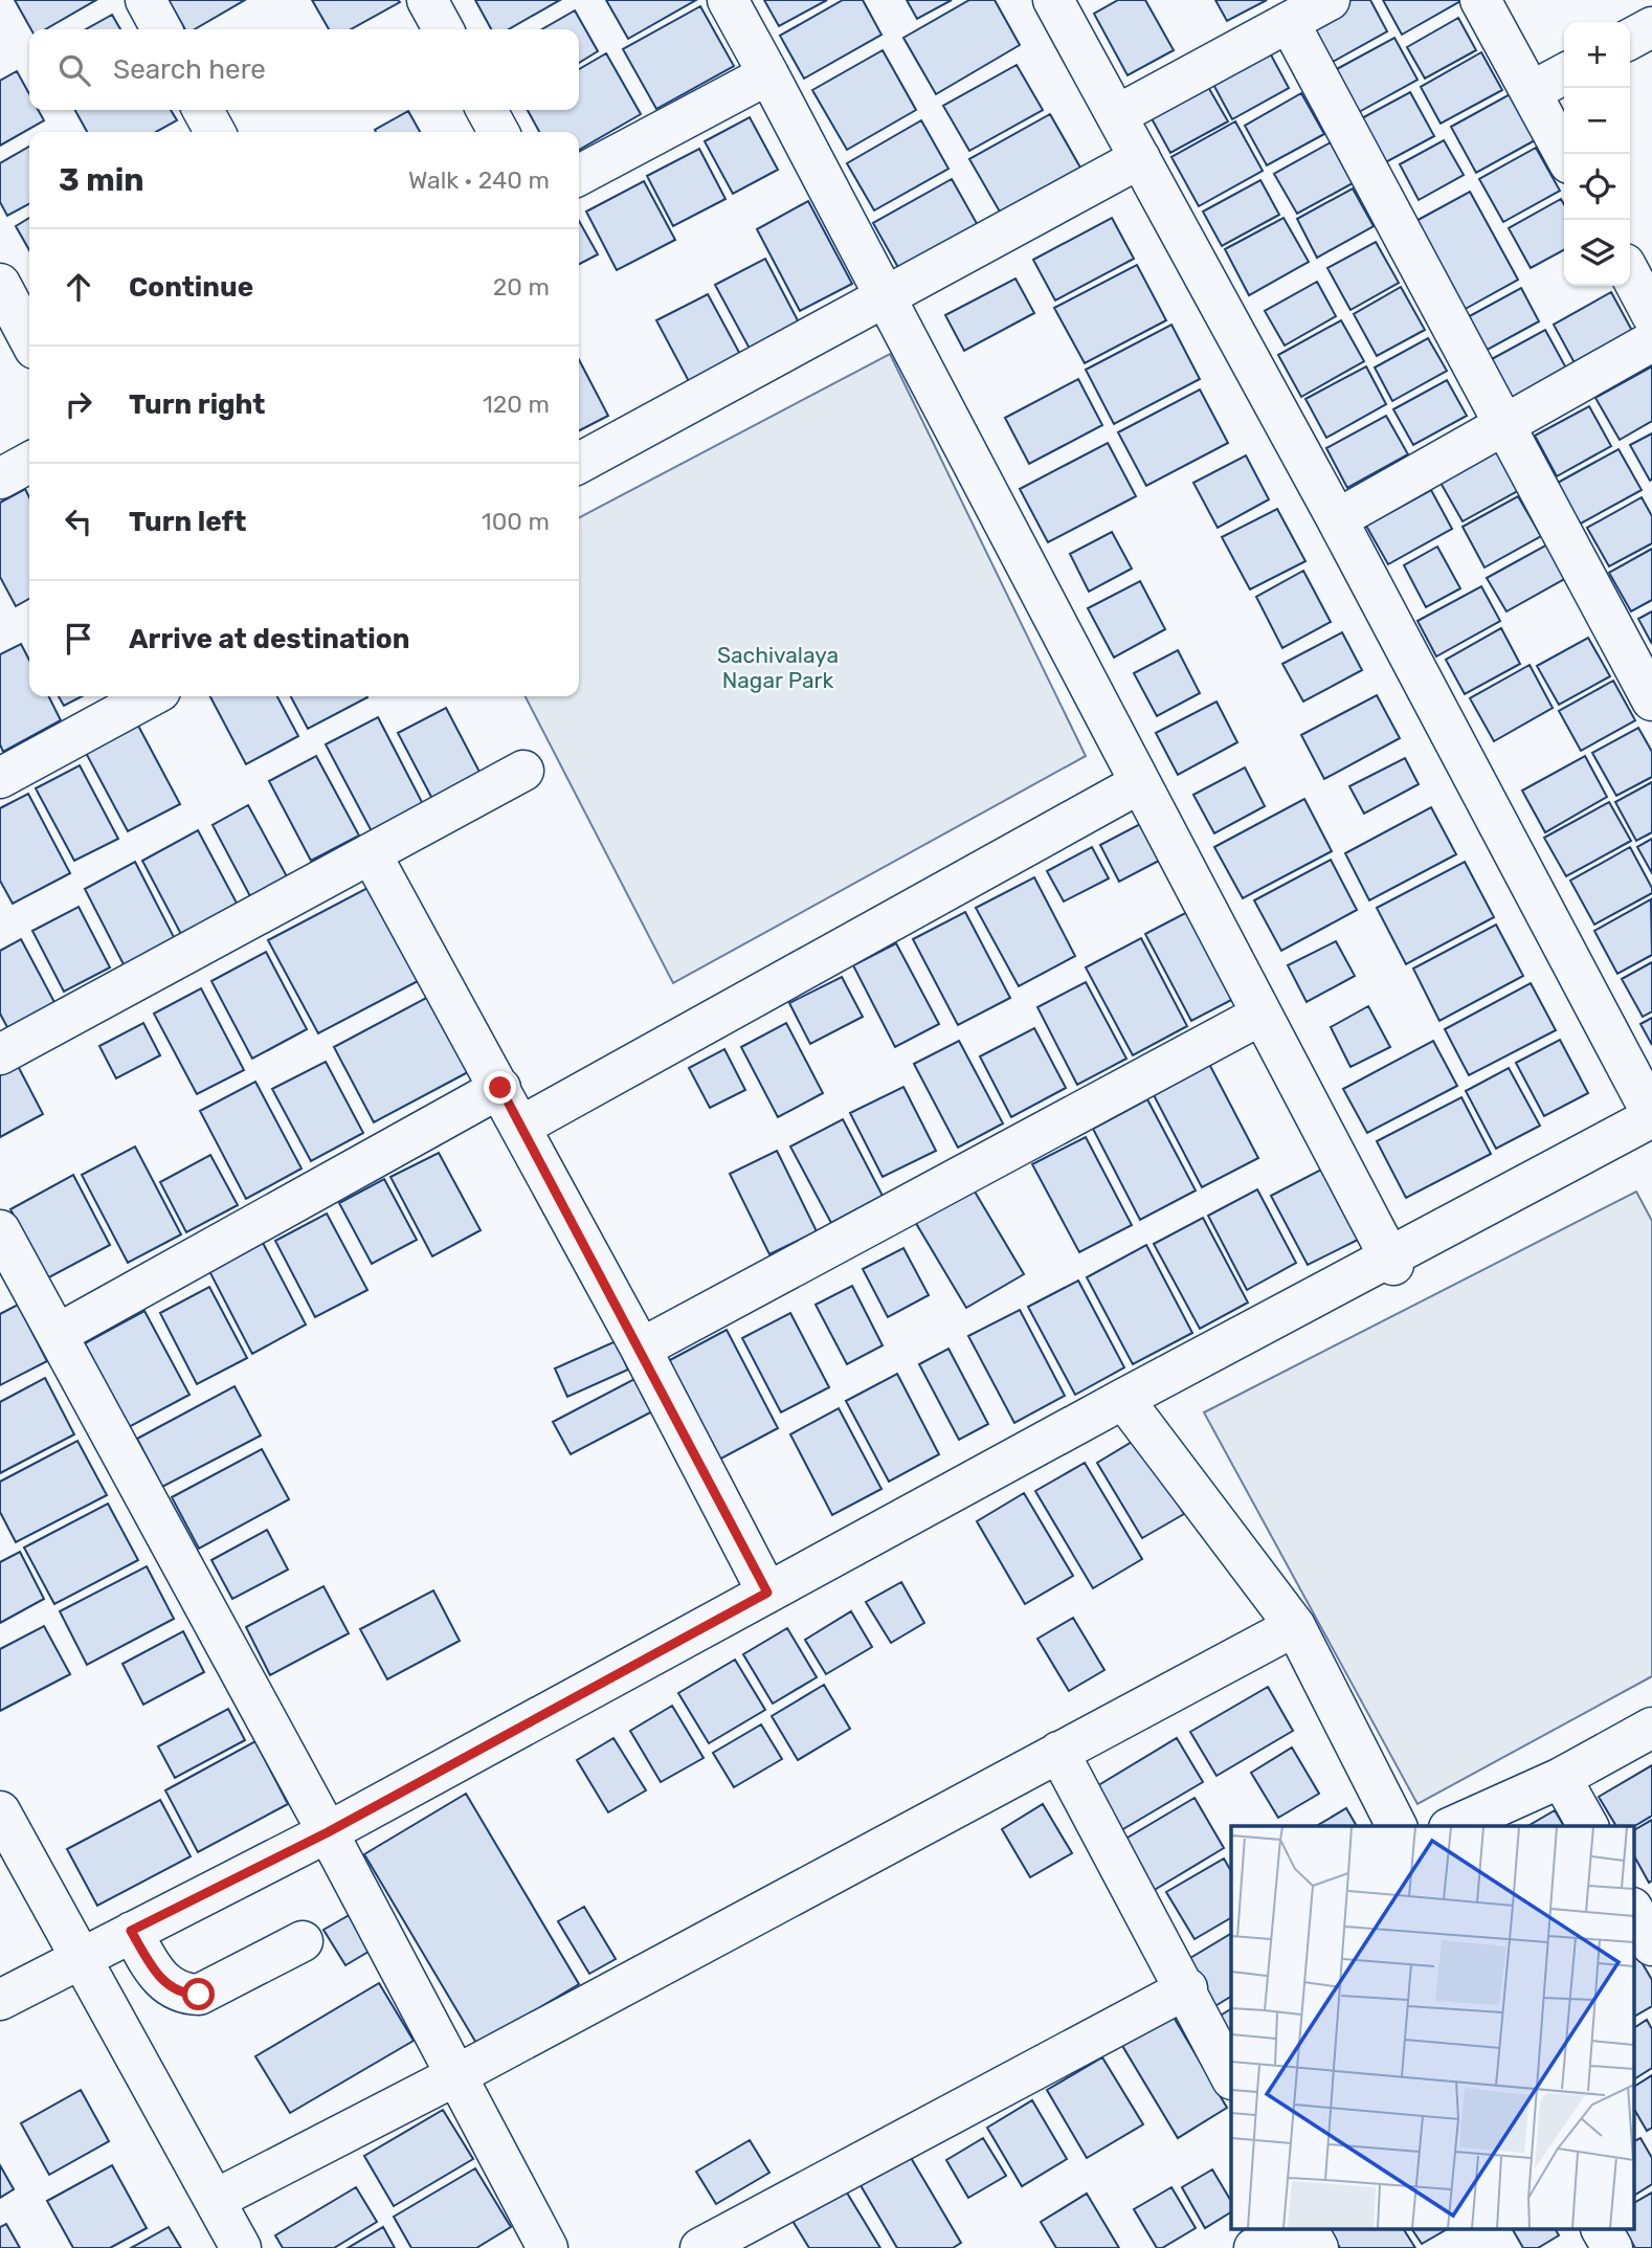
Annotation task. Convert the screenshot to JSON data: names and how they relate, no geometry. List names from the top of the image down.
{
  "parks": ["Sachivalaya Nagar Park"],
  "page": {
    "map_buttons": ["+", "−"],
    "search": "Search here",
    "heading": ["3 min", "Walk · 240 m"],
    "list": [
      ["Continue", "20 m"],
      ["Turn right", "120 m"],
      ["Turn left", "100 m"],
      "Arrive at destination"
    ]
  }
}
